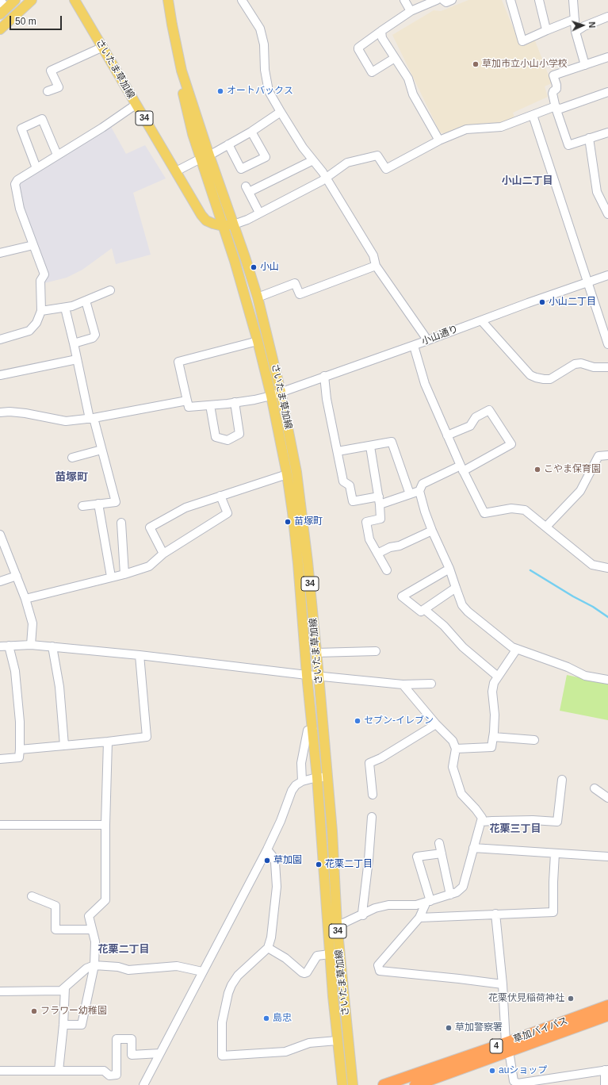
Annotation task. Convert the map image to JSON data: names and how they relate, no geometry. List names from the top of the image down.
{
  "streets": {
    "highway": ["草加バイパス", "4"],
    "main road": ["さいたま草加線", "34"],
    "street": ["小山通り"]
  },
  "crossings": [
    ["さいたま草加線", "小山通り"]
  ],
  "districts": [
    "小山二丁目",
    "苗塚町",
    "花栗三丁目",
    "花栗二丁目"
  ],
  "places": [
    "草加市立小山小学校",
    "オートバックス",
    "小山",
    "小山二丁目",
    "こやま保育園",
    "苗塚町",
    "セブン-イレブン",
    "草加園",
    "花栗二丁目",
    "花栗伏見稲荷神社",
    "フラワー幼稚園",
    "島忠",
    "草加警察署",
    "auショップ"
  ],
  "scale_bar": "50 m",
  "north": "right"
}
